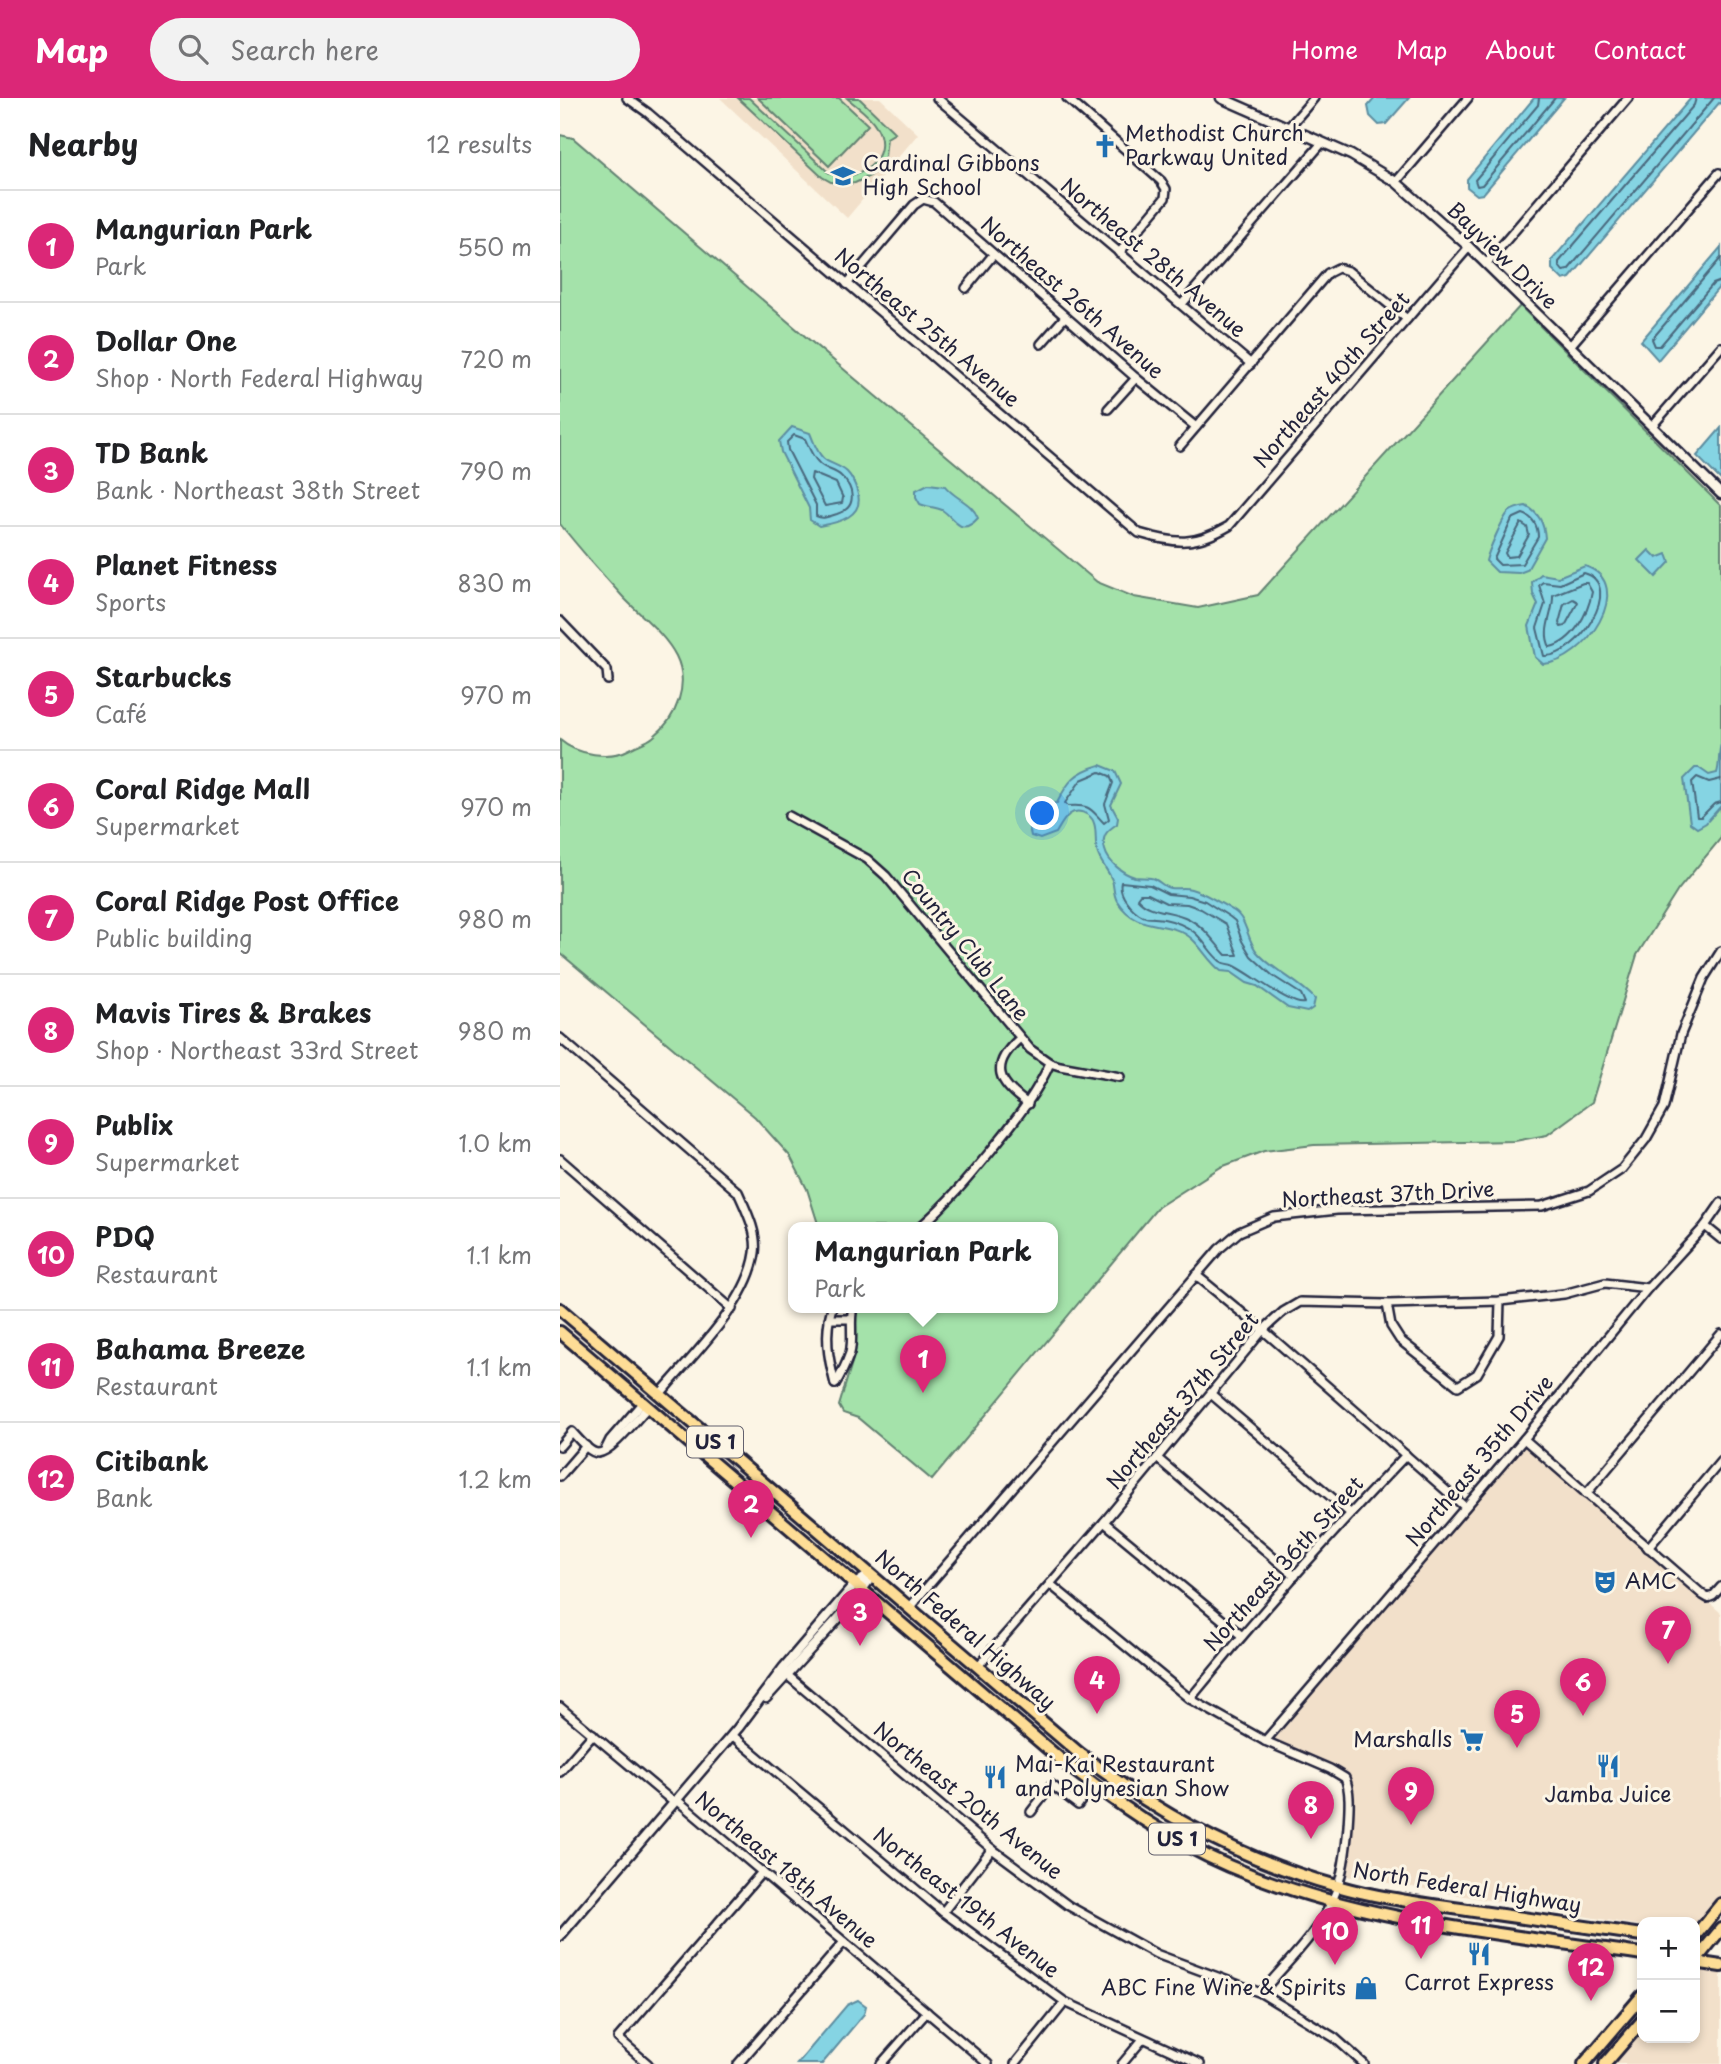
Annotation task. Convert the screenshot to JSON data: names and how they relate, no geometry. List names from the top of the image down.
{
  "streets": {
    "main road": ["US 1", "North Federal Highway"],
    "street": [
      "Bayview Drive",
      "Northeast 28th Avenue",
      "Northeast 26th Avenue",
      "Northeast 25th Avenue",
      "Northeast 40th Street",
      "Country Club Lane",
      "Northeast 37th Drive",
      "Northeast 37th Street",
      "Northeast 35th Drive",
      "Northeast 36th Street",
      "Northeast 20th Avenue",
      "Northeast 18th Avenue",
      "Northeast 19th Avenue"
    ]
  },
  "crossings": [
    ["Bayview Drive", "Northeast 40th Street"],
    ["Northeast 26th Avenue", "Northeast 25th Avenue"],
    ["Northeast 25th Avenue", "Northeast 40th Street"],
    ["Northeast 37th Drive", "North Federal Highway"],
    ["Northeast 37th Street", "Northeast 35th Drive"],
    ["Northeast 37th Street", "North Federal Highway"]
  ],
  "places": {
    "church": ["Methodist Church Parkway United"],
    "school or university": ["Cardinal Gibbons High School"],
    "theatre": ["AMC"],
    "supermarket": ["Marshalls"],
    "restaurant": ["Jamba Juice", "Mai-Kai Restaurant and Polynesian Show", "Carrot Express"],
    "shop": ["ABC Fine Wine & Spirits"]
  },
  "page": {
    "header": "Map",
    "search": "Search here",
    "nav": [
      "Home",
      "Map",
      "About",
      "Contact"
    ],
    "heading": ["Nearby", "12 results"],
    "list": [
      {
        "mark": "1",
        "name": "Mangurian Park",
        "note": "Park",
        "value": "550 m"
      },
      {
        "mark": "2",
        "name": "Dollar One",
        "note": "Shop · North Federal Highway",
        "value": "720 m"
      },
      {
        "mark": "3",
        "name": "TD Bank",
        "note": "Bank · Northeast 38th Street",
        "value": "790 m"
      },
      {
        "mark": "4",
        "name": "Planet Fitness",
        "note": "Sports",
        "value": "830 m"
      },
      {
        "mark": "5",
        "name": "Starbucks",
        "note": "Café",
        "value": "970 m"
      },
      {
        "mark": "6",
        "name": "Coral Ridge Mall",
        "note": "Supermarket",
        "value": "970 m"
      },
      {
        "mark": "7",
        "name": "Coral Ridge Post Office",
        "note": "Public building",
        "value": "980 m"
      },
      {
        "mark": "8",
        "name": "Mavis Tires & Brakes",
        "note": "Shop · Northeast 33rd Street",
        "value": "980 m"
      },
      {
        "mark": "9",
        "name": "Publix",
        "note": "Supermarket",
        "value": "1.0 km"
      },
      {
        "mark": "10",
        "name": "PDQ",
        "note": "Restaurant",
        "value": "1.1 km"
      },
      {
        "mark": "11",
        "name": "Bahama Breeze",
        "note": "Restaurant",
        "value": "1.1 km"
      },
      {
        "mark": "12",
        "name": "Citibank",
        "note": "Bank",
        "value": "1.2 km"
      }
    ],
    "popup": ["Mangurian Park", "Park"],
    "pins": [
      "1",
      "2",
      "3",
      "7",
      "4",
      "6",
      "5",
      "9",
      "8",
      "11",
      "10",
      "12"
    ],
    "map_buttons": ["+", "−"]
  }
}
